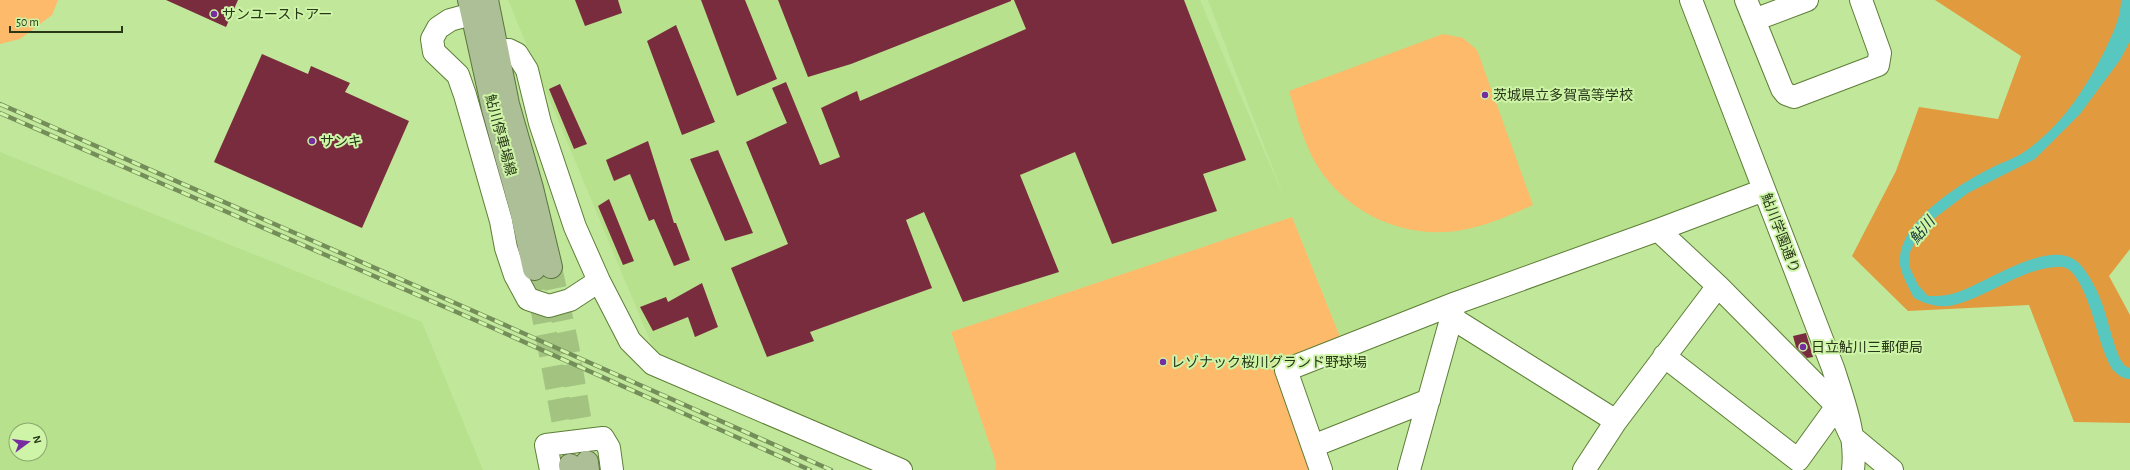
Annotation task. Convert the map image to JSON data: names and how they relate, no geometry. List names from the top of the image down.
{
  "streets": {
    "main road": ["鮎川停車場線"],
    "street": ["鮎川学園通り"]
  },
  "water": ["鮎川"],
  "places": [
    "サンユーストアー",
    "茨城県立多賀高等学校",
    "サンキ",
    "日立鮎川三郵便局",
    "レゾナック桜川グランド野球場"
  ],
  "scale_bar": "50 m",
  "north": "right"
}
